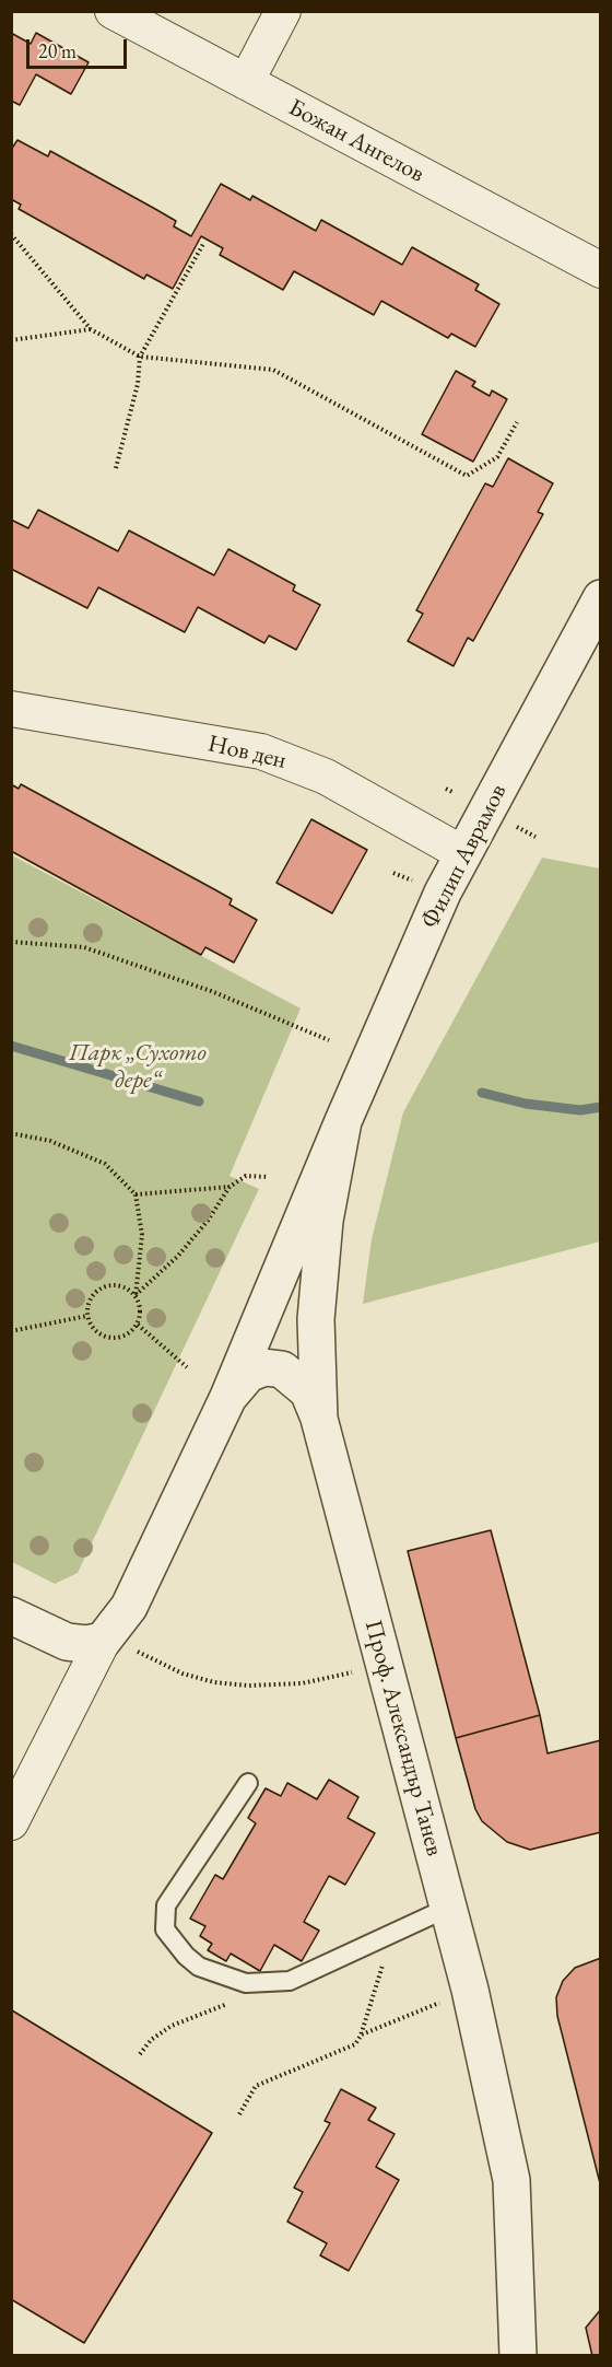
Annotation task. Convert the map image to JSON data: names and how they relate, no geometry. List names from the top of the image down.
{
  "streets": {
    "street": [
      "Божан Ангелов",
      "Нов ден",
      "Филип Аврамов",
      "Проф. Александър Танев"
    ]
  },
  "crossings": [
    ["Нов ден", "Филип Аврамов"],
    ["Филип Аврамов", "Проф. Александър Танев"]
  ],
  "parks": ["Парк „Сухото дере“"],
  "scale_bar": "20 m"
}
